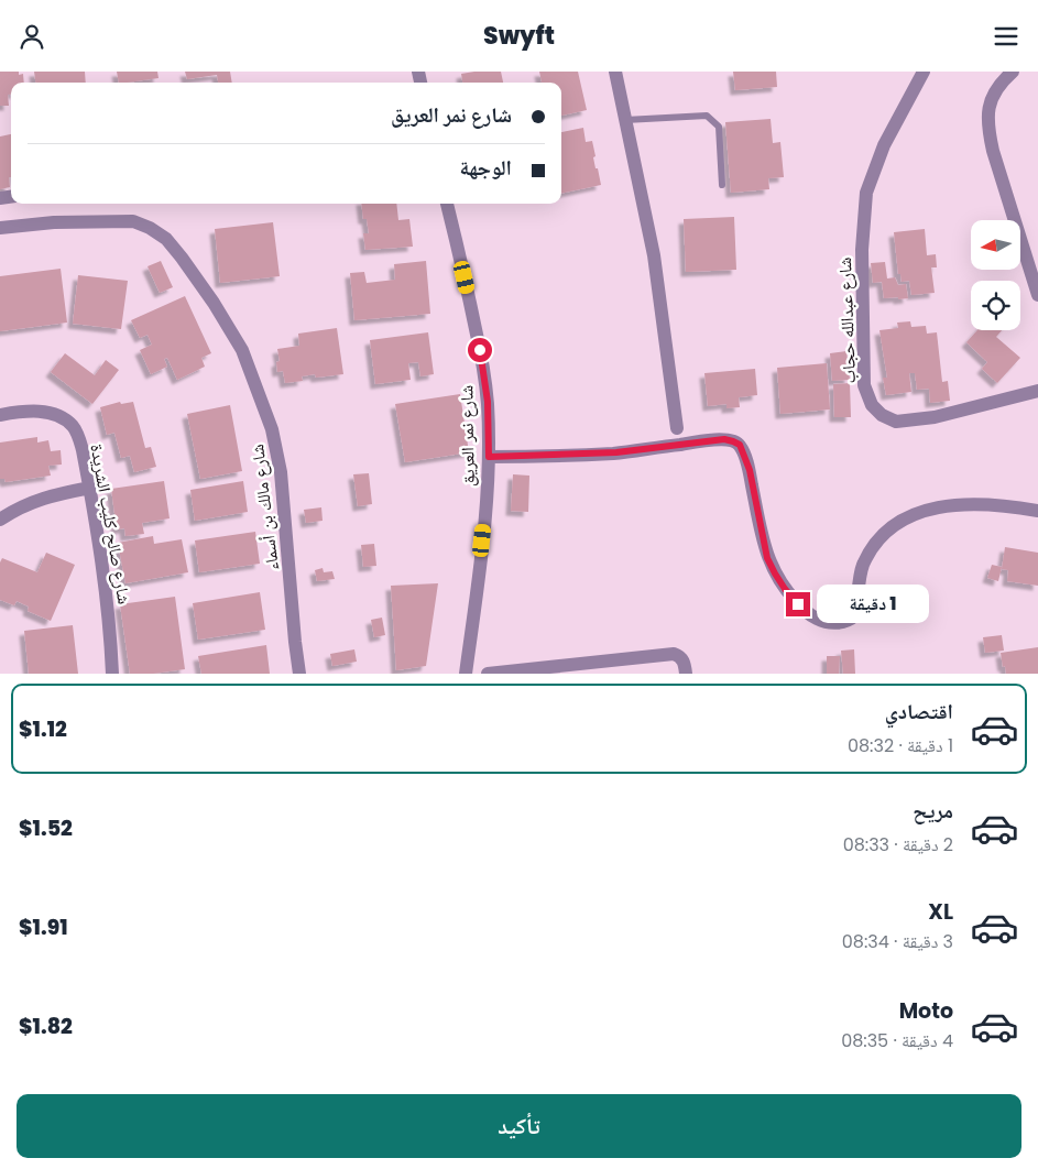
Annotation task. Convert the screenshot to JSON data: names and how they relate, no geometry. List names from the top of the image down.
{
  "streets": {
    "street": [
      "شارع عبدالله حجاب",
      "شارع نمر العريق",
      "شارع مالك بن أسماء",
      "شارع صالح كليب الشريدة"
    ]
  },
  "north": "left",
  "page": {
    "header": "Swyft",
    "banner": ["شارع نمر العريق", "الوجهة"],
    "bubble": "1 دقيقة",
    "list": [
      {
        "name": "اقتصادي",
        "note": "1 دقيقة · 08:32",
        "value": "$1.12"
      },
      {
        "name": "مريح",
        "note": "2 دقيقة · 08:33",
        "value": "$1.52"
      },
      {
        "name": "XL",
        "note": "3 دقيقة · 08:34",
        "value": "$1.91"
      },
      {
        "name": "Moto",
        "note": "4 دقيقة · 08:35",
        "value": "$1.82"
      }
    ],
    "buttons": "تأكيد"
  }
}
